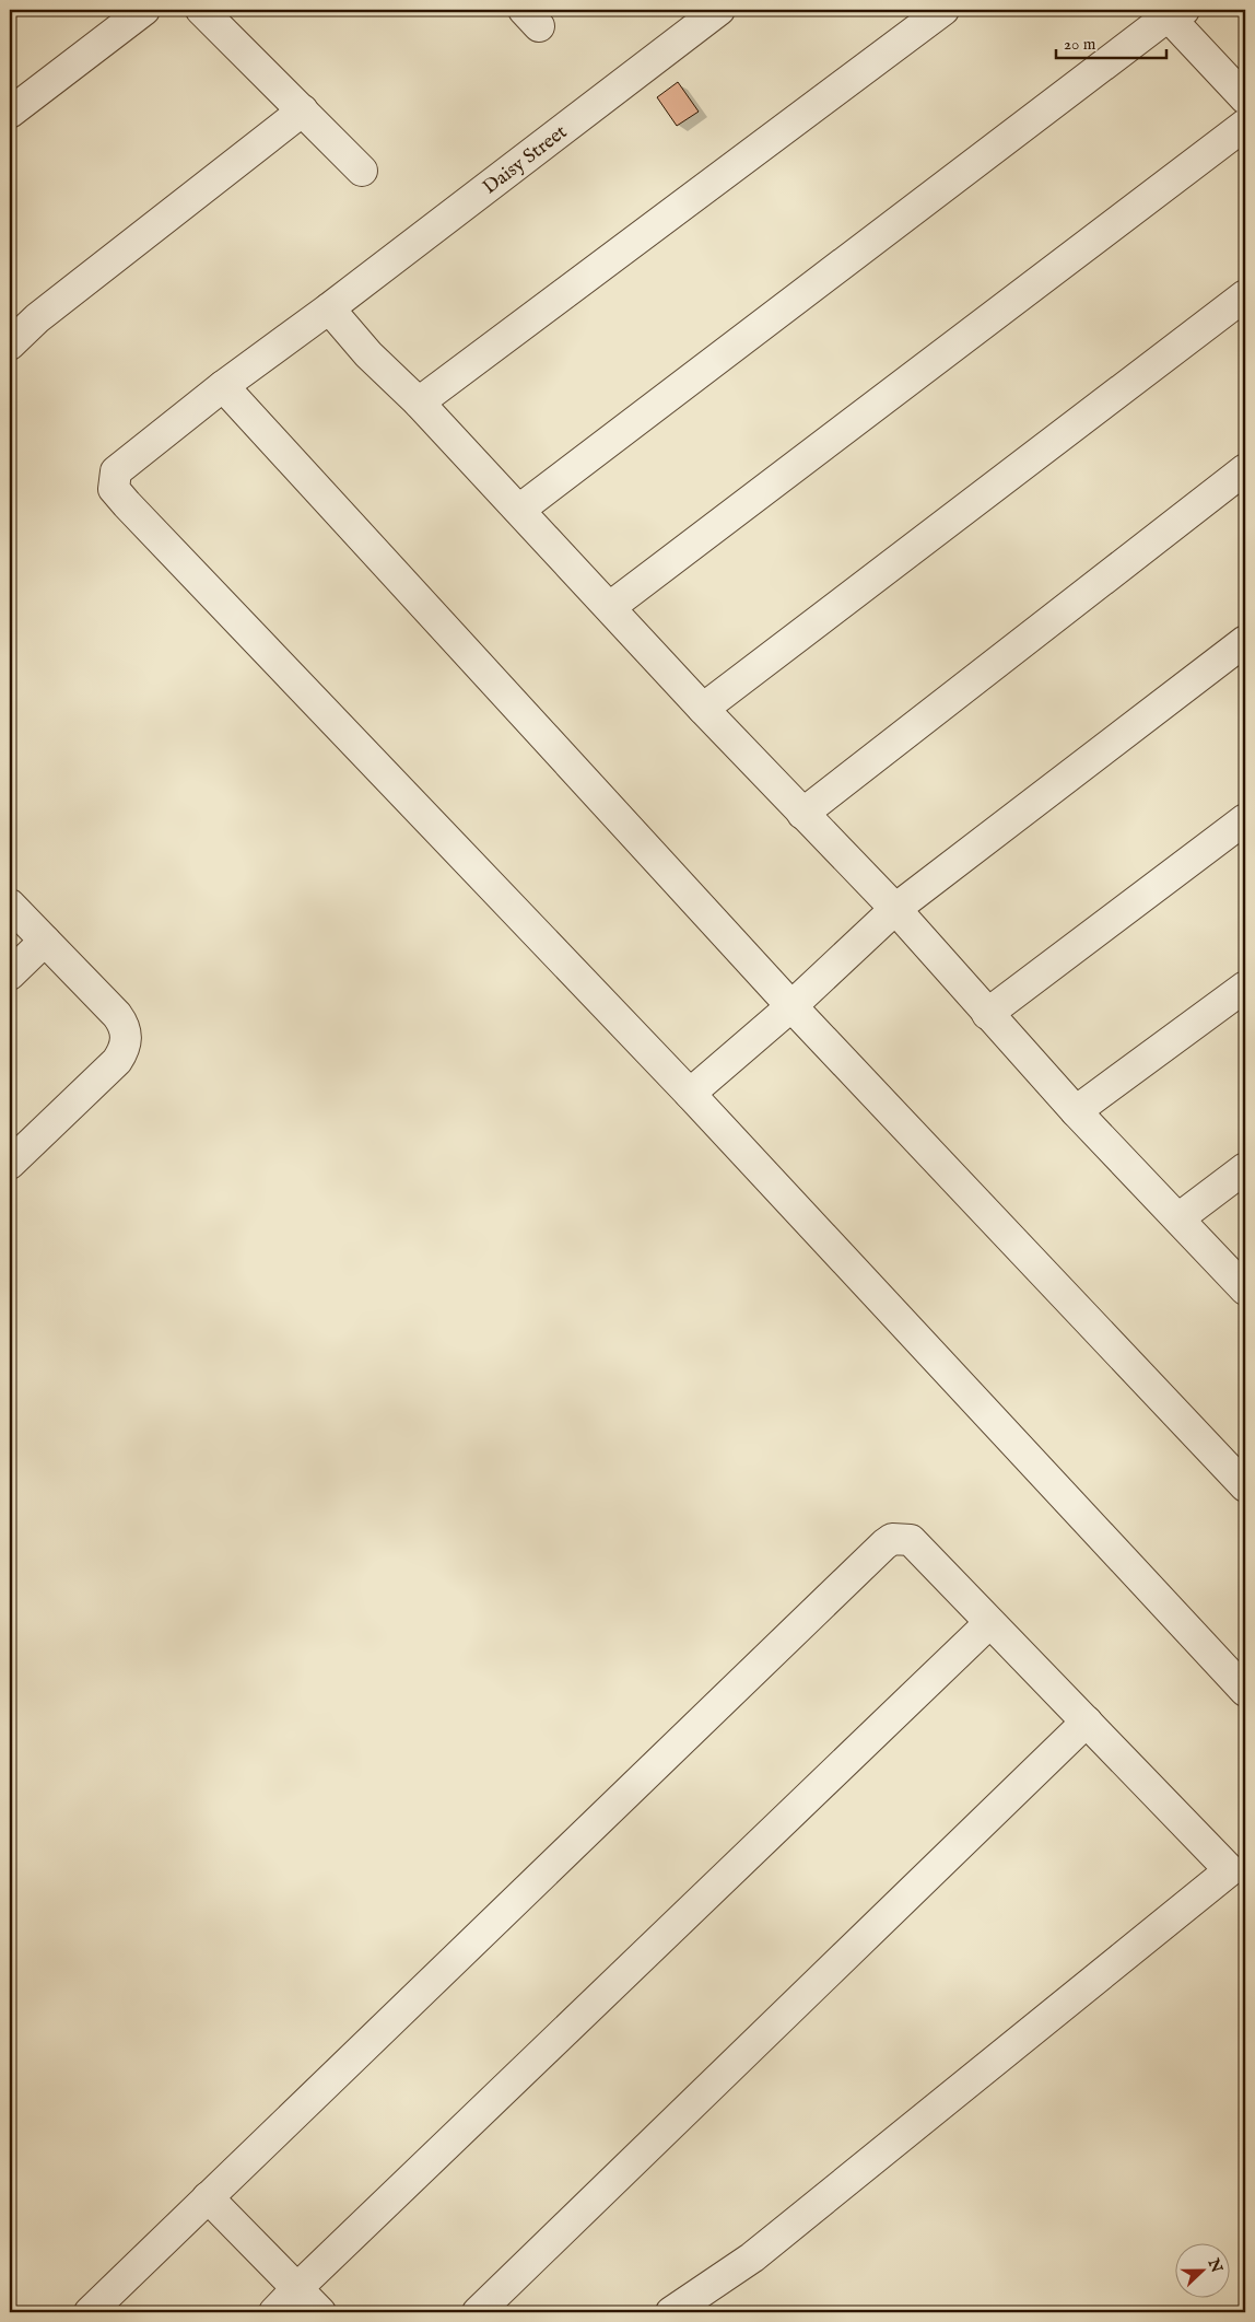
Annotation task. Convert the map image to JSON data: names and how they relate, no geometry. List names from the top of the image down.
{
  "streets": {
    "street": ["Daisy Street"]
  },
  "scale_bar": "20 m",
  "north": "right"
}
